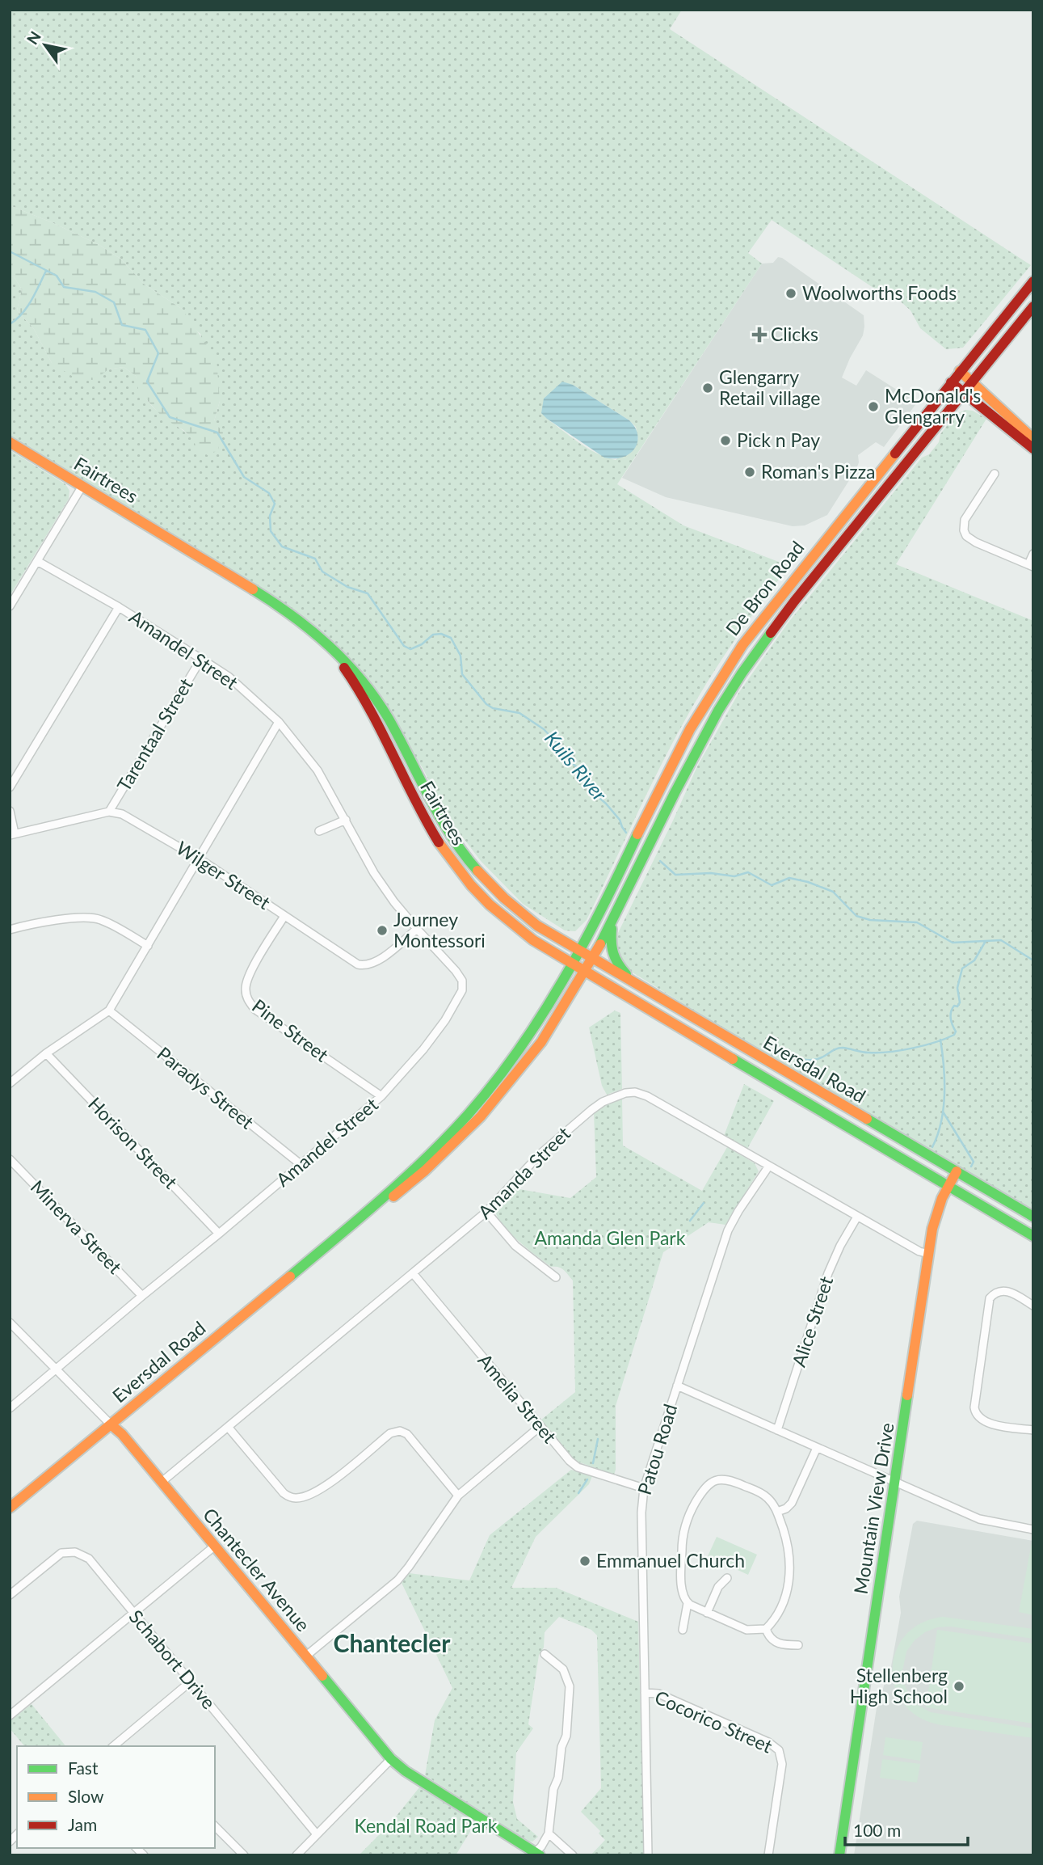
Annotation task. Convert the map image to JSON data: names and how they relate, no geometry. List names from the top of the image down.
{
  "streets": {
    "street": [
      "Fairtrees",
      "De Bron Road",
      "Amandel Street",
      "Tarentaal Street",
      "Wilger Street",
      "Pine Street",
      "Eversdal Road",
      "Paradys Street",
      "Horison Street",
      "Amanda Street",
      "Minerva Street",
      "Alice Street",
      "Amelia Street",
      "Patou Road",
      "Mountain View Drive",
      "Chantecler Avenue",
      "Schabort Drive",
      "Cocorico Street"
    ]
  },
  "crossings": [
    ["Fairtrees", "De Bron Road"],
    ["Fairtrees", "Eversdal Road"],
    ["De Bron Road", "Eversdal Road"],
    ["Amandel Street", "Tarentaal Street"],
    ["Amandel Street", "Wilger Street"],
    ["Amandel Street", "Pine Street"],
    ["Amandel Street", "Paradys Street"],
    ["Amandel Street", "Horison Street"],
    ["Amandel Street", "Minerva Street"],
    ["Tarentaal Street", "Wilger Street"],
    ["Wilger Street", "Pine Street"],
    ["Eversdal Road", "Mountain View Drive"],
    ["Eversdal Road", "Chantecler Avenue"],
    ["Amanda Street", "Alice Street"],
    ["Amanda Street", "Amelia Street"],
    ["Amanda Street", "Patou Road"],
    ["Amanda Street", "Mountain View Drive"],
    ["Amanda Street", "Chantecler Avenue"],
    ["Amelia Street", "Patou Road"],
    ["Patou Road", "Cocorico Street"]
  ],
  "districts": ["Chantecler"],
  "water": ["Kuils River"],
  "parks": ["Amanda Glen Park", "Kendal Road Park"],
  "places": {
    "other": [
      "Woolworths Foods",
      "Glengarry Retail village",
      "McDonald's Glengarry",
      "Pick n Pay",
      "Roman's Pizza",
      "Journey Montessori",
      "Emmanuel Church",
      "Stellenberg High School"
    ],
    "health": ["Clicks"]
  },
  "legend": ["Fast", "Slow", "Jam"],
  "scale_bar": "100 m",
  "north": "top left"
}
